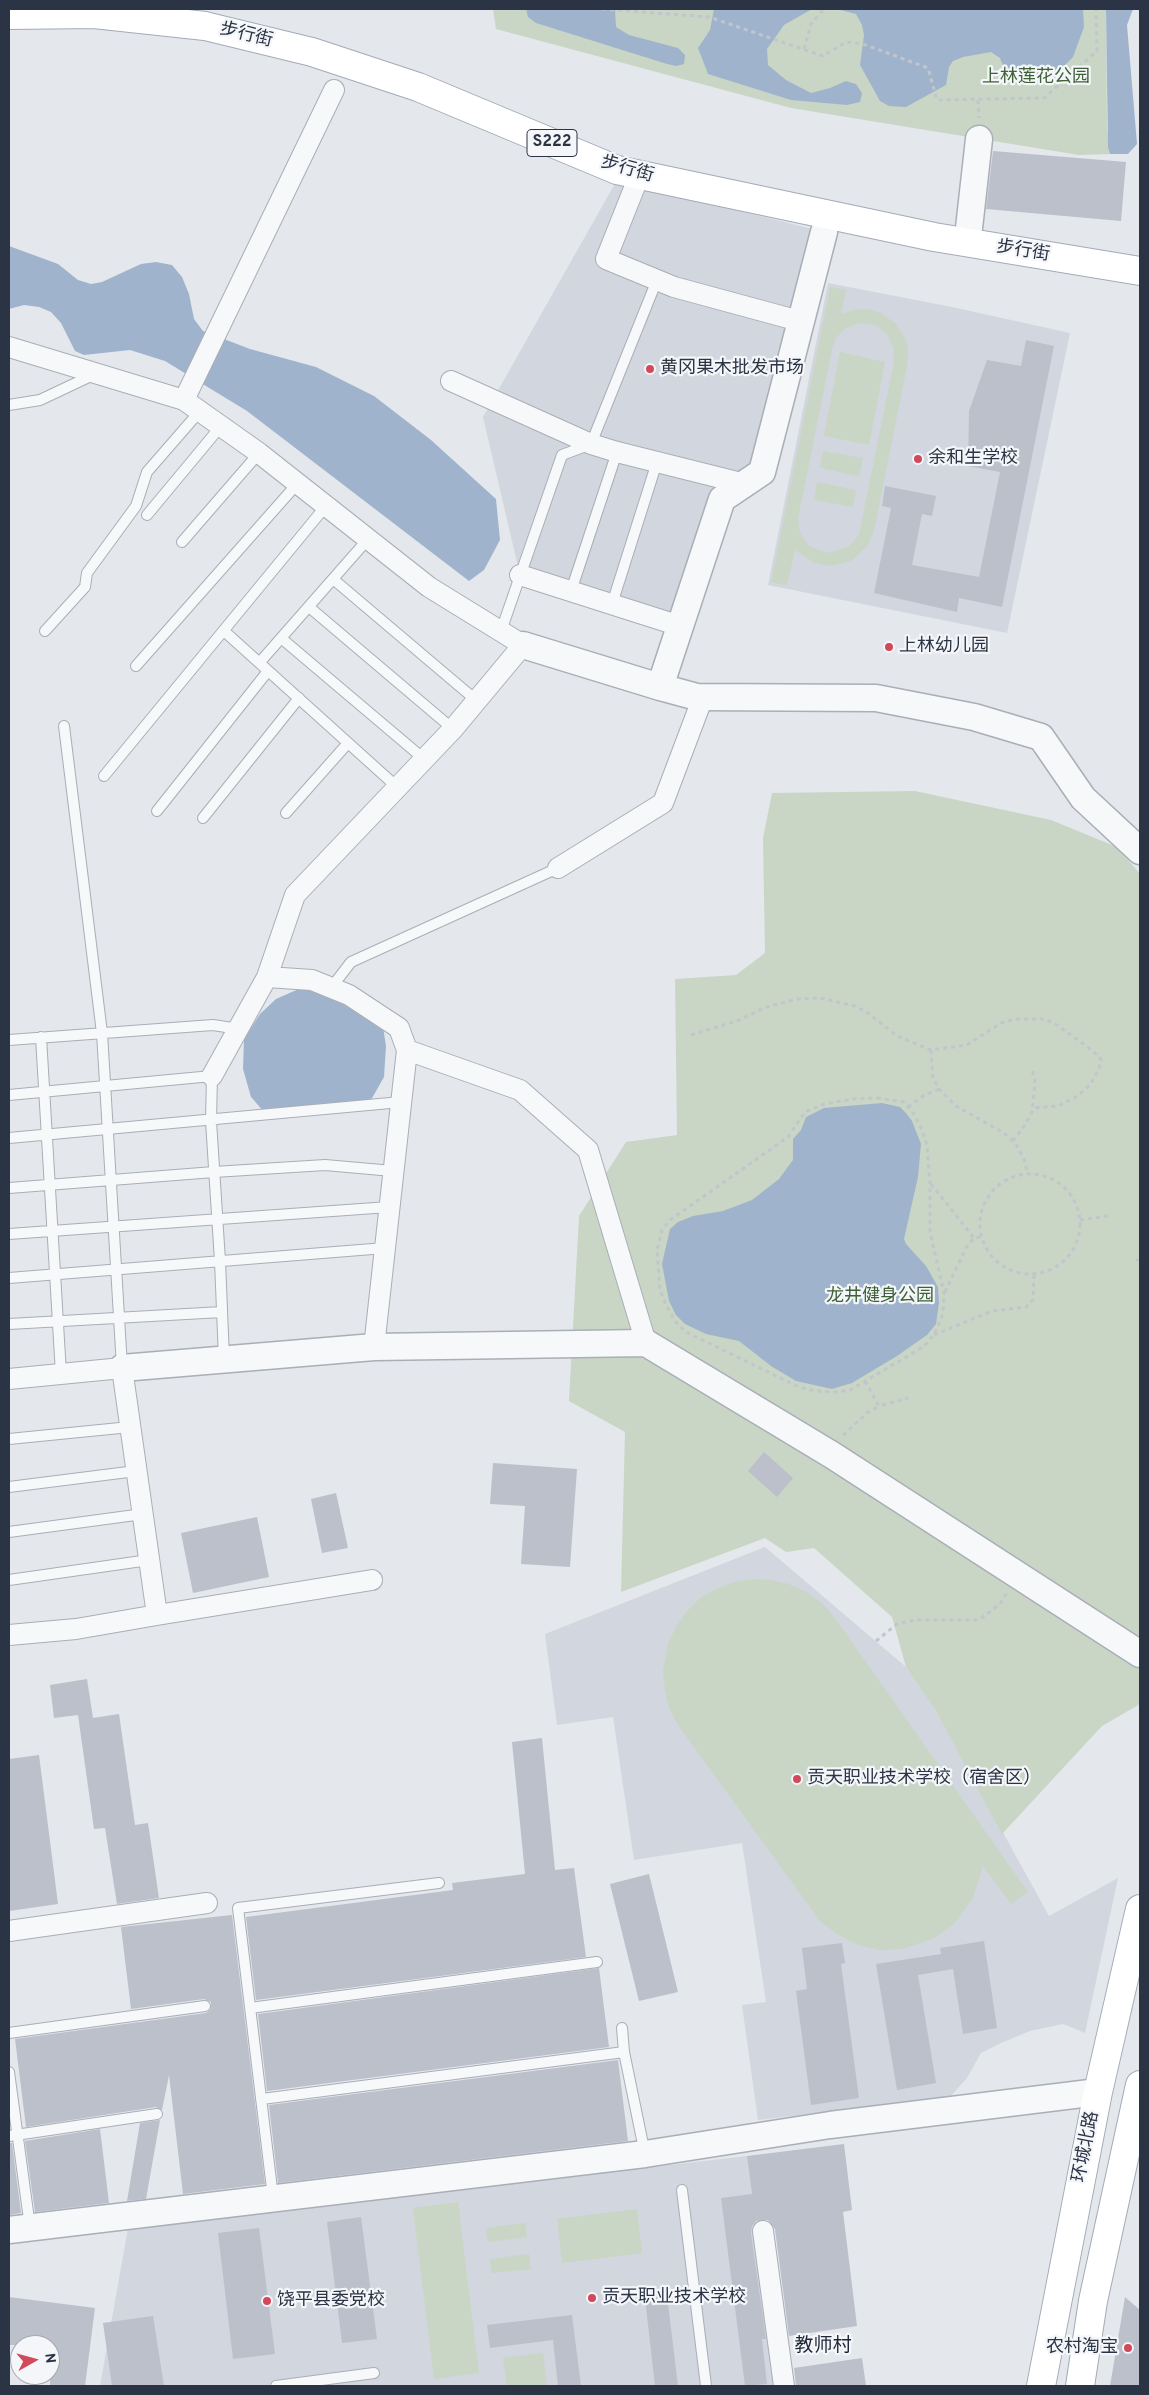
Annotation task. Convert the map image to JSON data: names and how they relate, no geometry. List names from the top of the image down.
{
  "streets": {
    "main road": ["步行街", "S222", "环城北路"]
  },
  "districts": ["教师村"],
  "parks": ["上林莲花公园", "龙井健身公园"],
  "places": [
    "黄冈果木批发市场",
    "余和生学校",
    "上林幼儿园",
    "贡天职业技术学校（宿舍区）",
    "贡天职业技术学校",
    "饶平县委党校",
    "农村淘宝"
  ],
  "north": "right"
}
